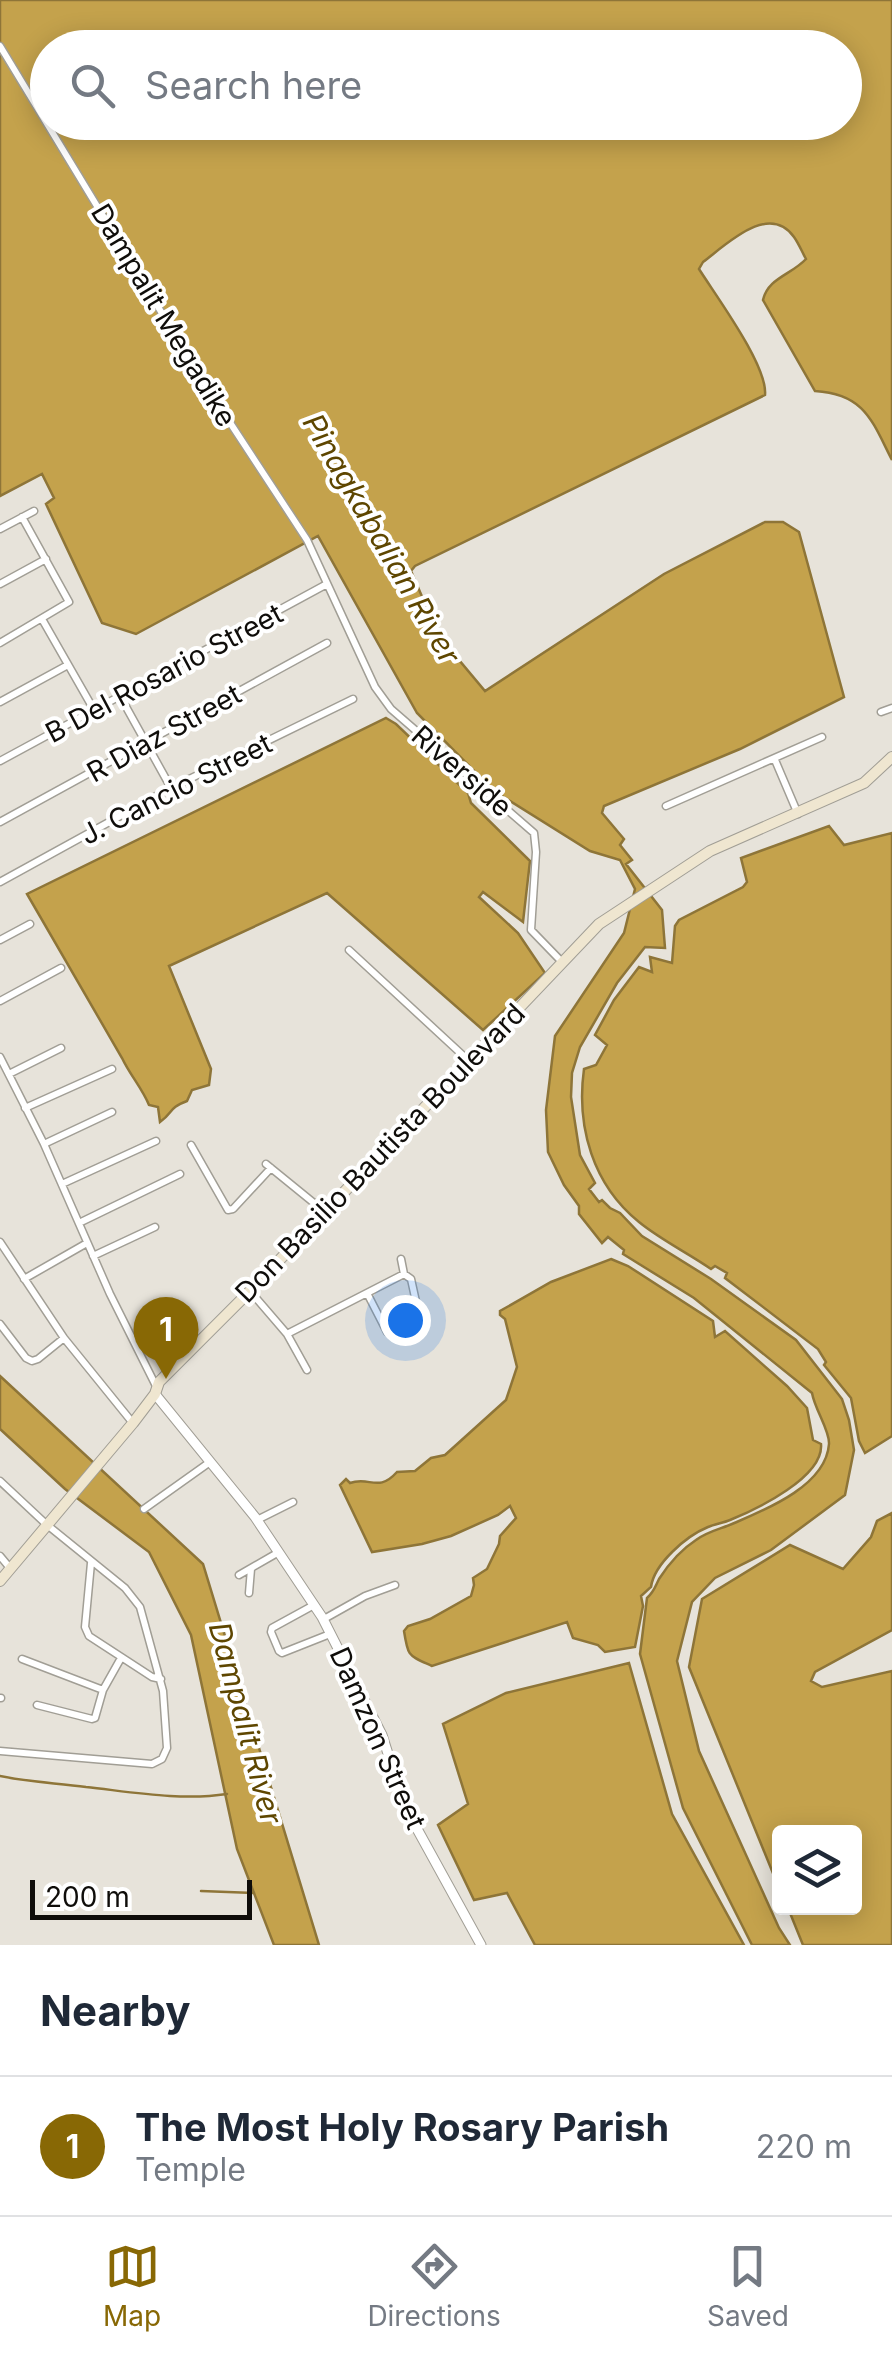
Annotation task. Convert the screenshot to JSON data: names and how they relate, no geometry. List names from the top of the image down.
{
  "streets": {
    "main road": ["Don Basilio Bautista Boulevard"],
    "street": [
      "Dampalit Megadike",
      "B Del Rosario Street",
      "R Diaz Street",
      "Riverside",
      "J. Cancio Street",
      "Damzon Street"
    ]
  },
  "crossings": [
    ["Dampalit Megadike", "B Del Rosario Street"],
    ["Dampalit Megadike", "Riverside"],
    ["B Del Rosario Street", "Riverside"],
    ["Riverside", "Don Basilio Bautista Boulevard"],
    ["Don Basilio Bautista Boulevard", "Damzon Street"]
  ],
  "water": ["Pinagkabalian River", "Dampalit River"],
  "scale_bar": "200 m",
  "page": {
    "search": "Search here",
    "pins": "1",
    "scale": "200 m",
    "heading": "Nearby",
    "list": [
      {
        "mark": "1",
        "name": "The Most Holy Rosary Parish",
        "note": "Temple",
        "value": "220 m"
      }
    ],
    "nav": ["Map", "Directions", "Saved"]
  }
}
